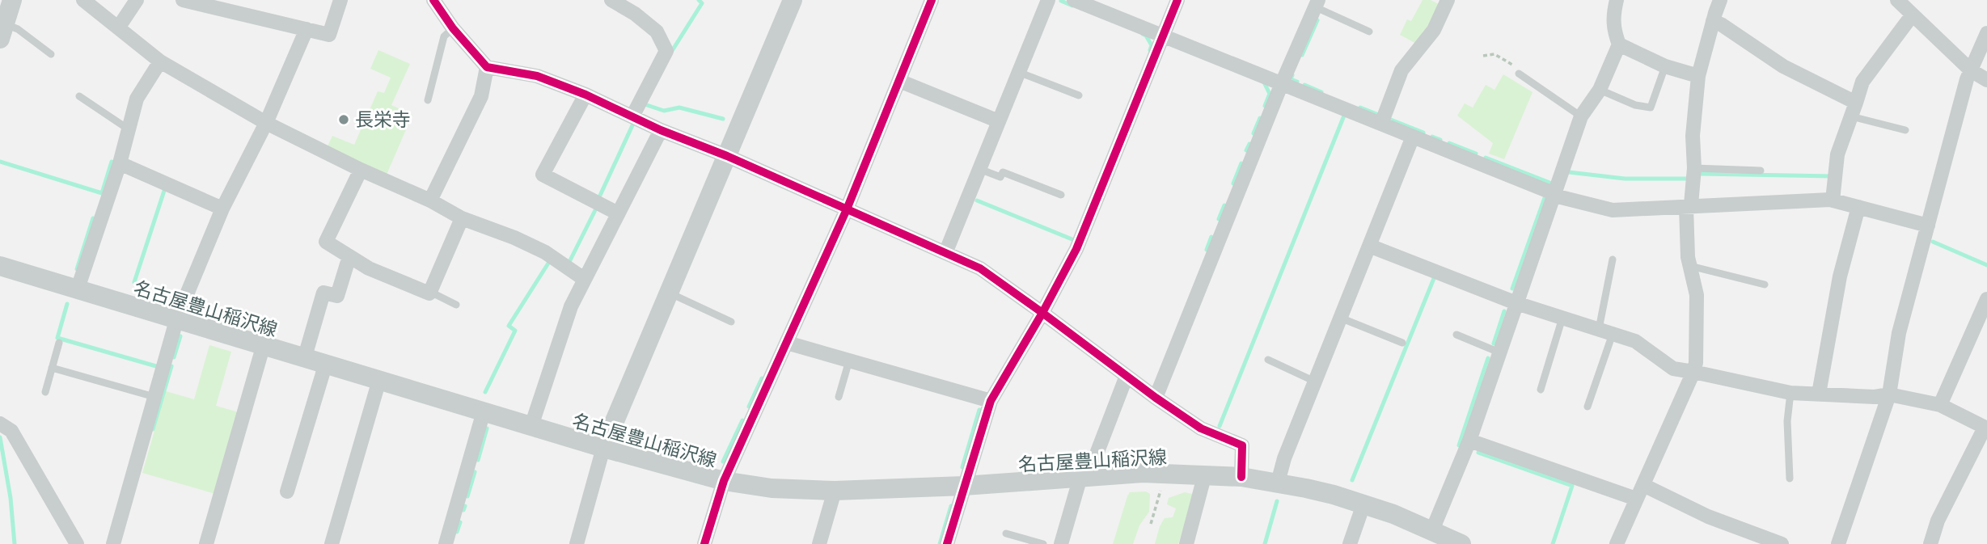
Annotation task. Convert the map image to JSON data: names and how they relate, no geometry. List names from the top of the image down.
{
  "streets": {
    "main road": ["名古屋豊山稲沢線"]
  },
  "places": ["長栄寺"]
}
